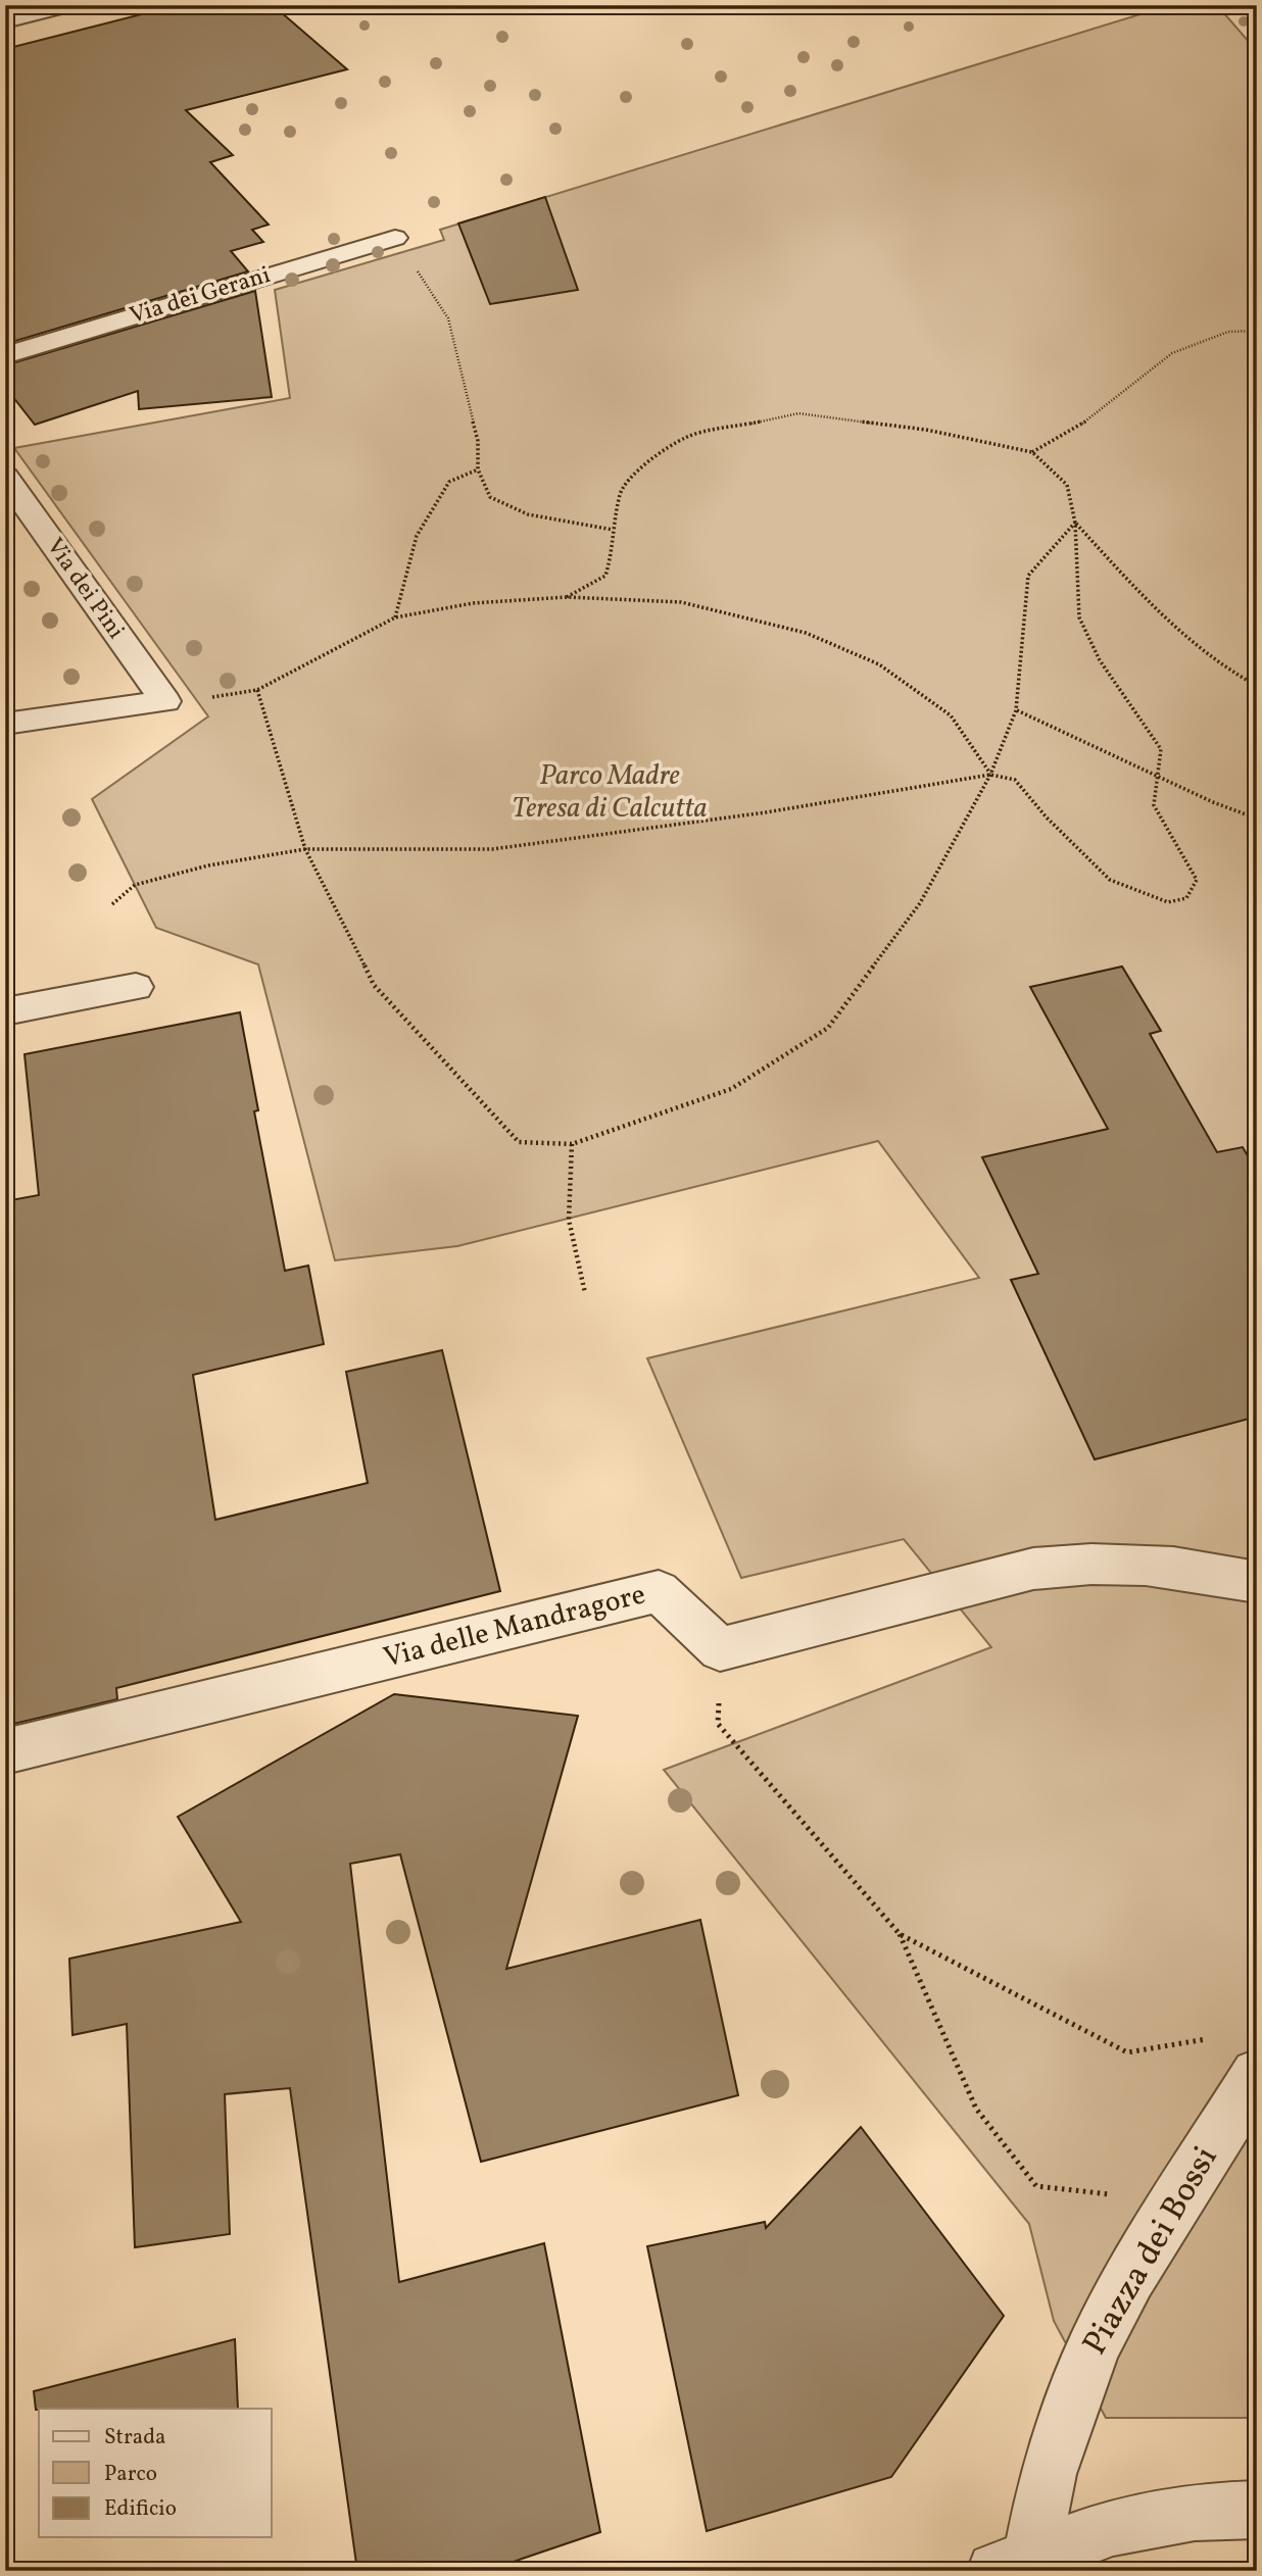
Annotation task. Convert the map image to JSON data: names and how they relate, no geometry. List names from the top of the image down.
{
  "streets": {
    "street": [
      "Via dei Gerani",
      "Via dei Pini",
      "Via delle Mandragore",
      "Piazza dei Bossi"
    ]
  },
  "parks": ["Parco Madre Teresa di Calcutta"],
  "legend": ["Strada", "Parco", "Edificio"]
}
